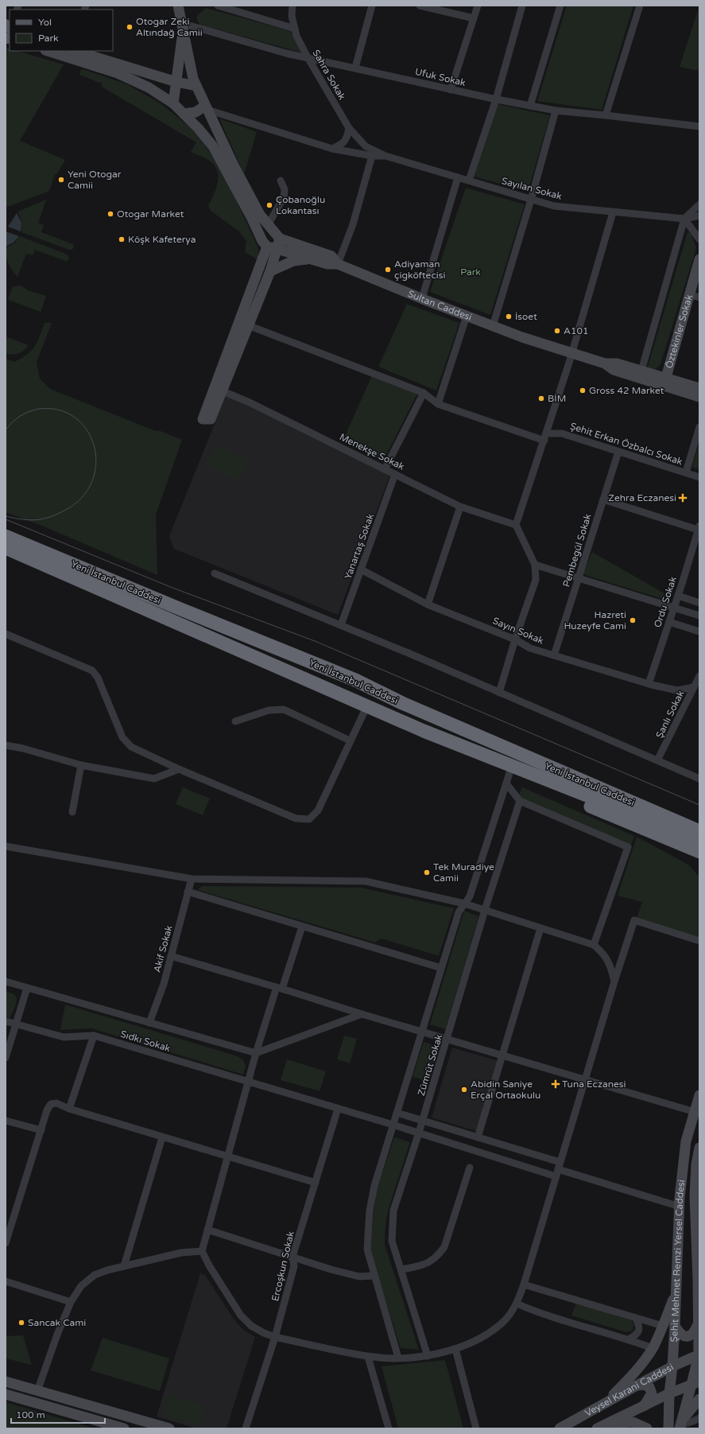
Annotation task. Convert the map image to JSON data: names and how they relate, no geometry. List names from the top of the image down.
{
  "streets": {
    "highway": ["Yeni İstanbul Caddesi"],
    "street": [
      "Sahra Sokak",
      "Ufuk Sokak",
      "Sayılan Sokak",
      "Sultan Caddesi",
      "Öztekinler Sokak",
      "Şehit Erkan Özbalcı Sokak",
      "Menekşe Sokak",
      "Yanartaş Sokak",
      "Pembegül Sokak",
      "Ordu Sokak",
      "Sayın Sokak",
      "Şanlı Sokak",
      "Akif Sokak",
      "Sıdkı Sokak",
      "Zümrüt Sokak",
      "Şehit Mehmet Remzi Yersel Caddesi",
      "Ercoşkun Sokak",
      "Veysel Karani Caddesi"
    ]
  },
  "crossings": [
    ["Sahra Sokak", "Ufuk Sokak"],
    ["Sahra Sokak", "Sayılan Sokak"],
    ["Sultan Caddesi", "Öztekinler Sokak"],
    ["Şehit Erkan Özbalcı Sokak", "Pembegül Sokak"],
    ["Menekşe Sokak", "Yanartaş Sokak"],
    ["Yanartaş Sokak", "Sayın Sokak"],
    ["Pembegül Sokak", "Sayın Sokak"],
    ["Ordu Sokak", "Sayın Sokak"],
    ["Sayın Sokak", "Şanlı Sokak"],
    ["Sıdkı Sokak", "Zümrüt Sokak"],
    ["Sıdkı Sokak", "Ercoşkun Sokak"],
    ["Şehit Mehmet Remzi Yersel Caddesi", "Veysel Karani Caddesi"]
  ],
  "parks": ["Park"],
  "places": {
    "other": [
      "Otogar Zeki Altındağ Camii",
      "Yeni Otogar Camii",
      "Çobanoğlu Lokantası",
      "Otogar Market",
      "Köşk Kafeterya",
      "Adiyaman çigköftecisi",
      "İsoet",
      "A101",
      "Gross 42 Market",
      "BİM",
      "Hazreti Huzeyfe Cami",
      "Tek Muradiye Camii",
      "Abidin Saniye Erçal Ortaokulu",
      "Sancak Cami"
    ],
    "health": ["Zehra Eczanesi", "Tuna Eczanesi"]
  },
  "legend": ["Yol", "Park"],
  "scale_bar": "100 m"
}
